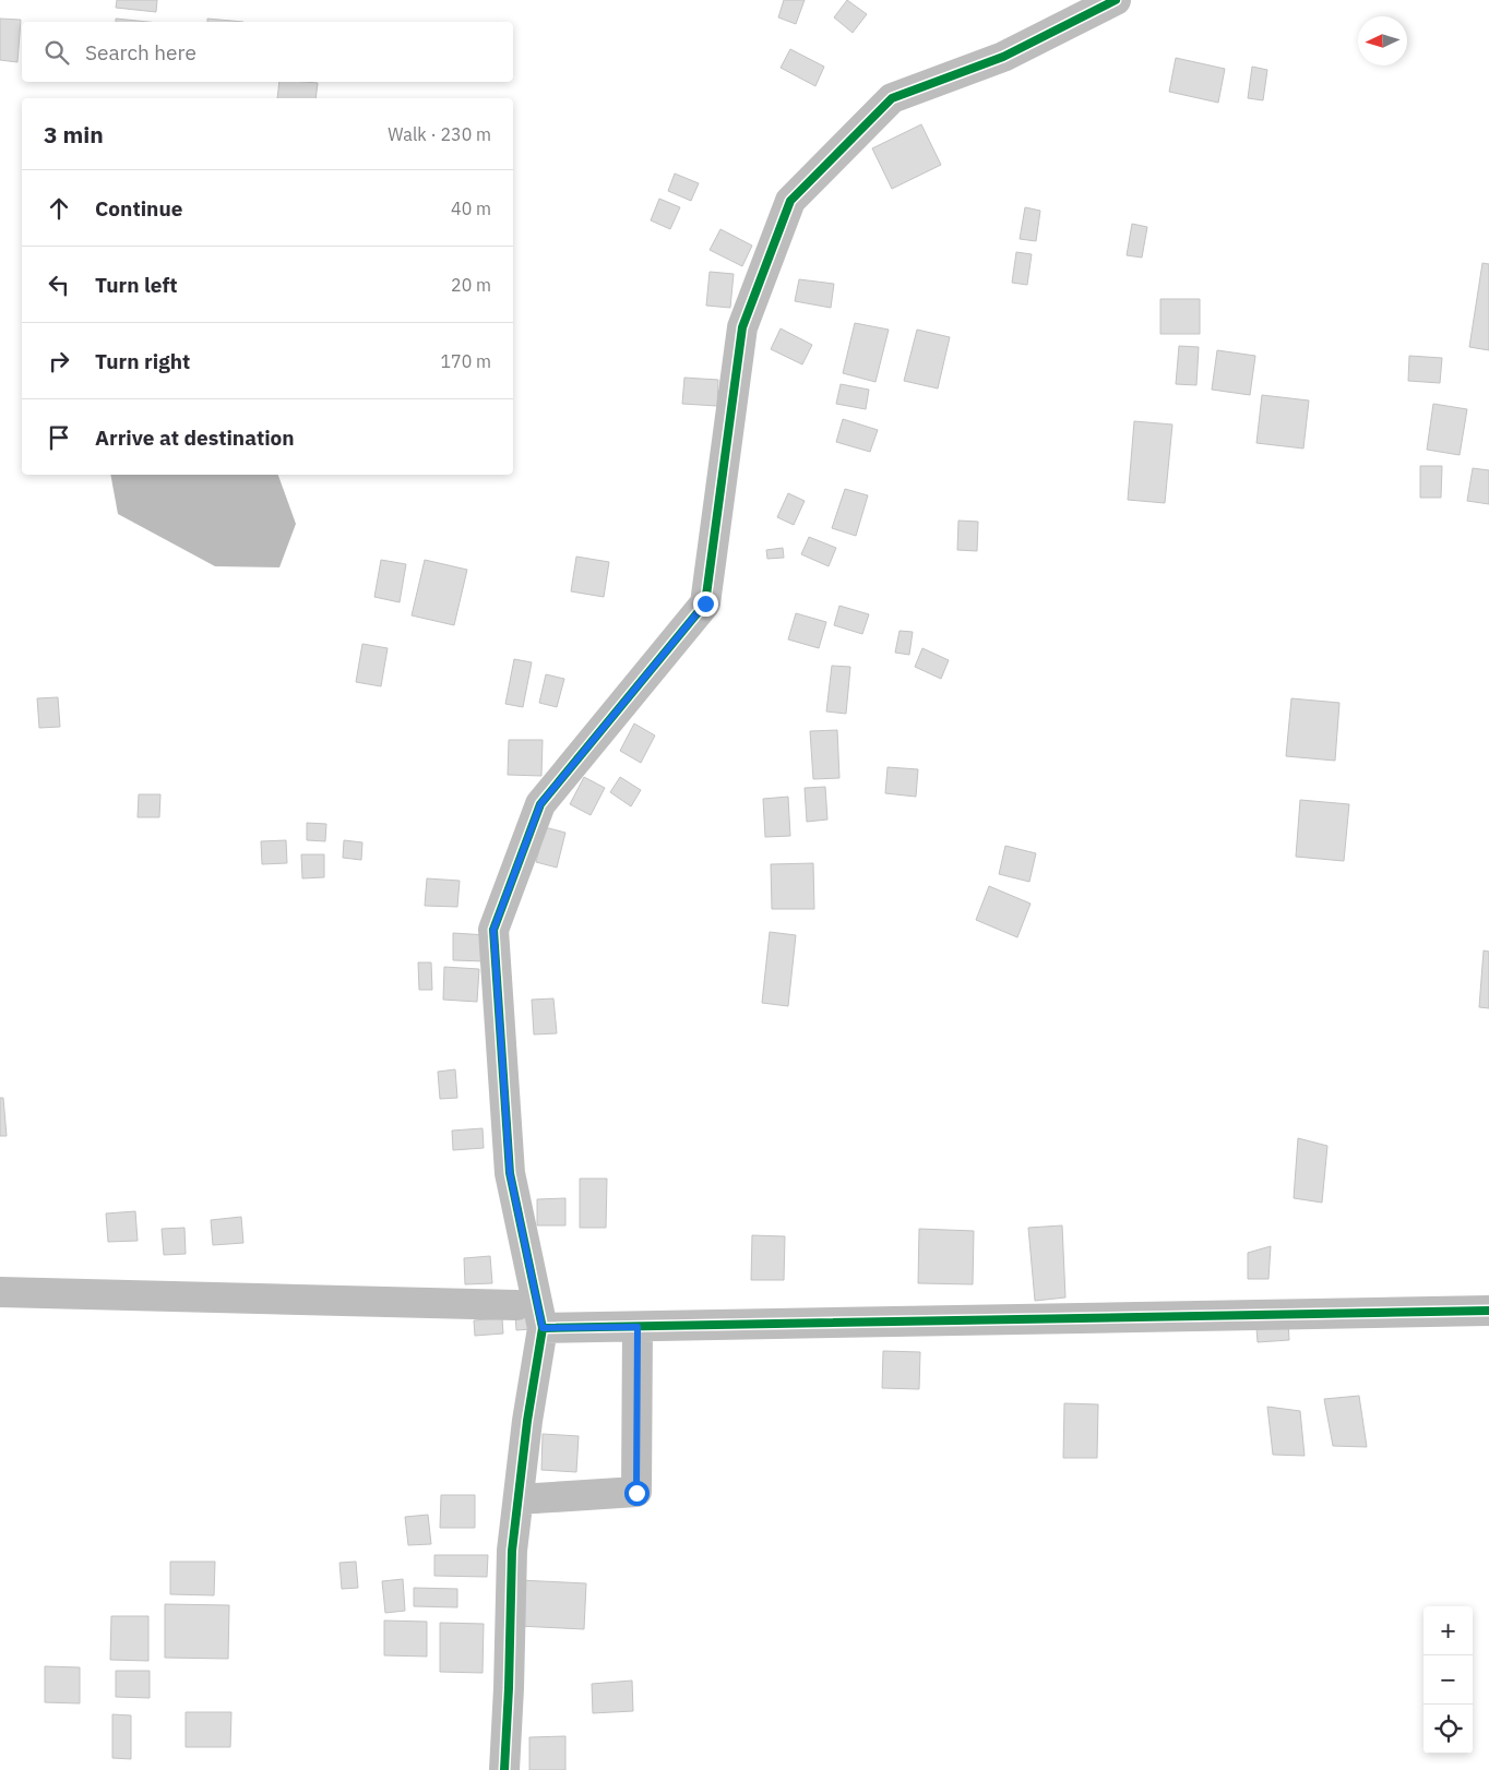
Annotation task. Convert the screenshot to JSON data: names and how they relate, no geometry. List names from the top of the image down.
{
  "north": "left",
  "page": {
    "search": "Search here",
    "heading": ["3 min", "Walk · 230 m"],
    "list": [
      ["Continue", "40 m"],
      ["Turn left", "20 m"],
      ["Turn right", "170 m"],
      "Arrive at destination"
    ],
    "map_buttons": ["+", "−"]
  }
}
